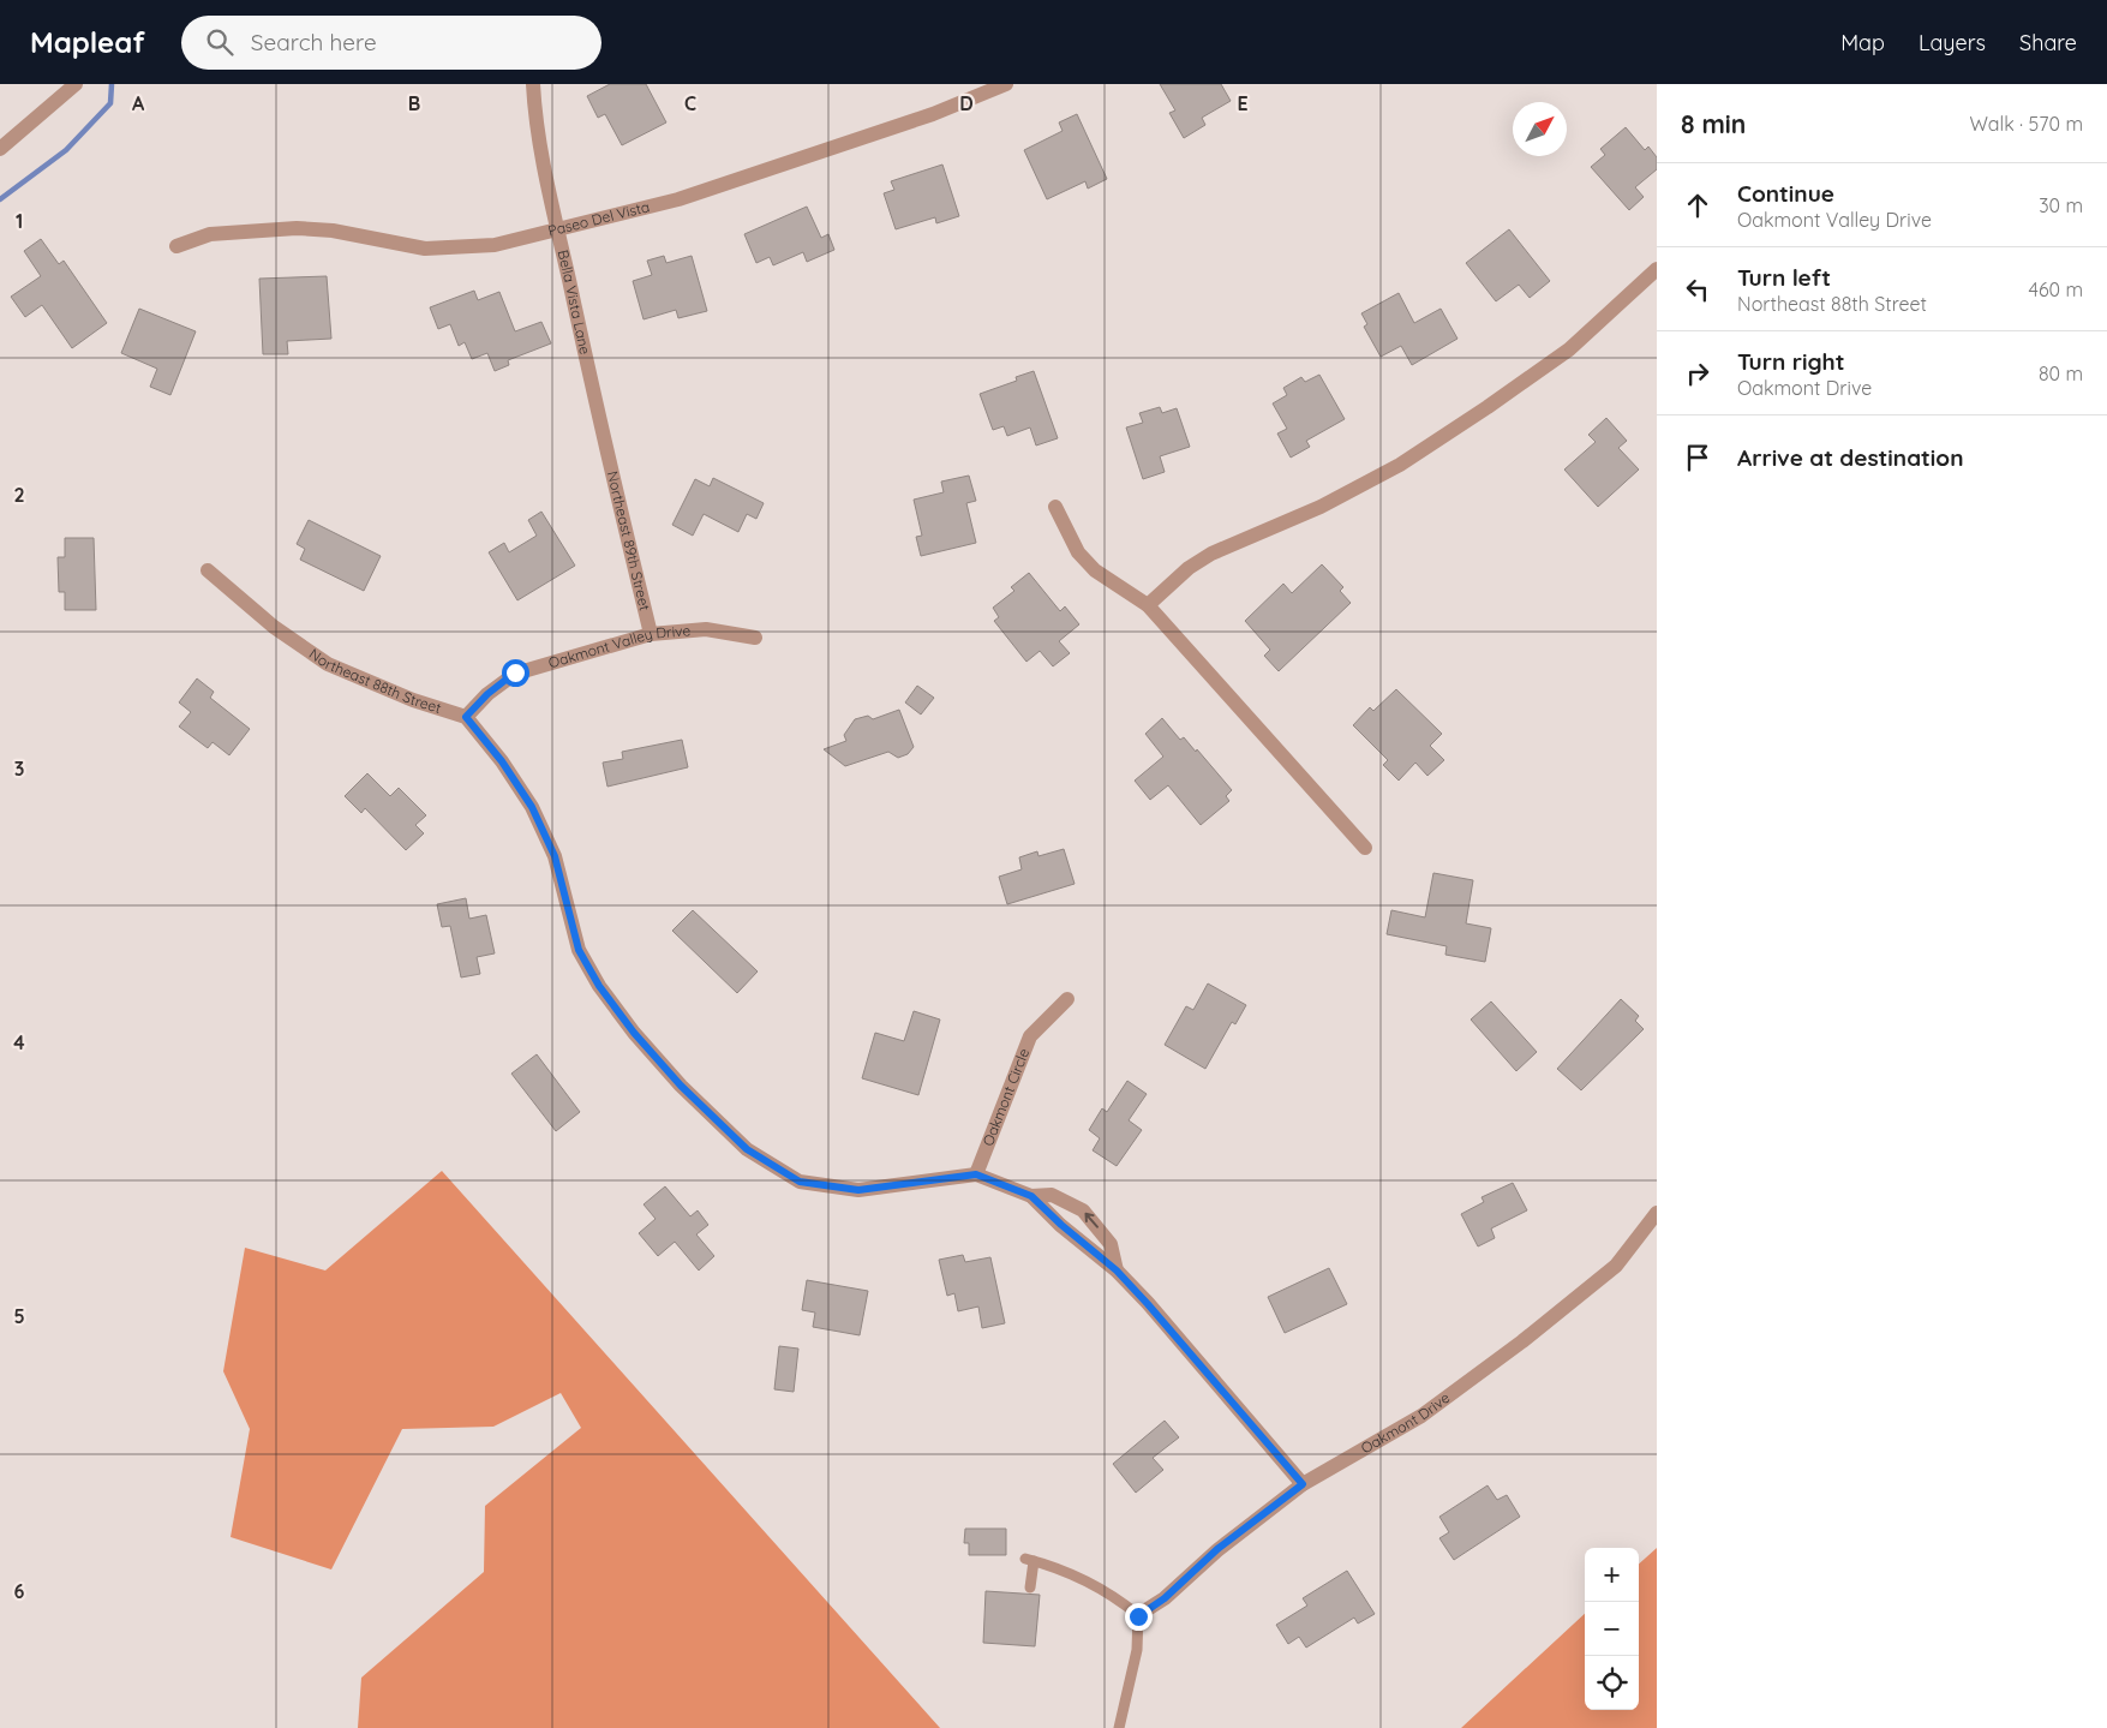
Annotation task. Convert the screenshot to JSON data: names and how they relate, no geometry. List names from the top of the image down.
{
  "streets": {
    "street": [
      "Paseo Del Vista",
      "Bella Vista Lane",
      "Northeast 89th Street",
      "Oakmont Valley Drive",
      "Northeast 88th Street",
      "Oakmont Circle",
      "Oakmont Drive"
    ]
  },
  "crossings": [
    ["Paseo Del Vista", "Bella Vista Lane"],
    ["Bella Vista Lane", "Northeast 89th Street"],
    ["Northeast 89th Street", "Oakmont Valley Drive"],
    ["Oakmont Valley Drive", "Northeast 88th Street"]
  ],
  "north": "top right",
  "page": {
    "header": "Mapleaf",
    "search": "Search here",
    "nav": ["Map", "Layers", "Share"],
    "heading": ["8 min", "Walk · 570 m"],
    "list": [
      ["Continue", "Oakmont Valley Drive", "30 m"],
      ["Turn left", "Northeast 88th Street", "460 m"],
      ["Turn right", "Oakmont Drive", "80 m"],
      "Arrive at destination"
    ],
    "map_buttons": ["+", "−"]
  },
  "grid": {
    "columns": [
      "A",
      "B",
      "C",
      "D",
      "E"
    ],
    "rows": [
      "1",
      "2",
      "3",
      "4",
      "5",
      "6"
    ]
  }
}
